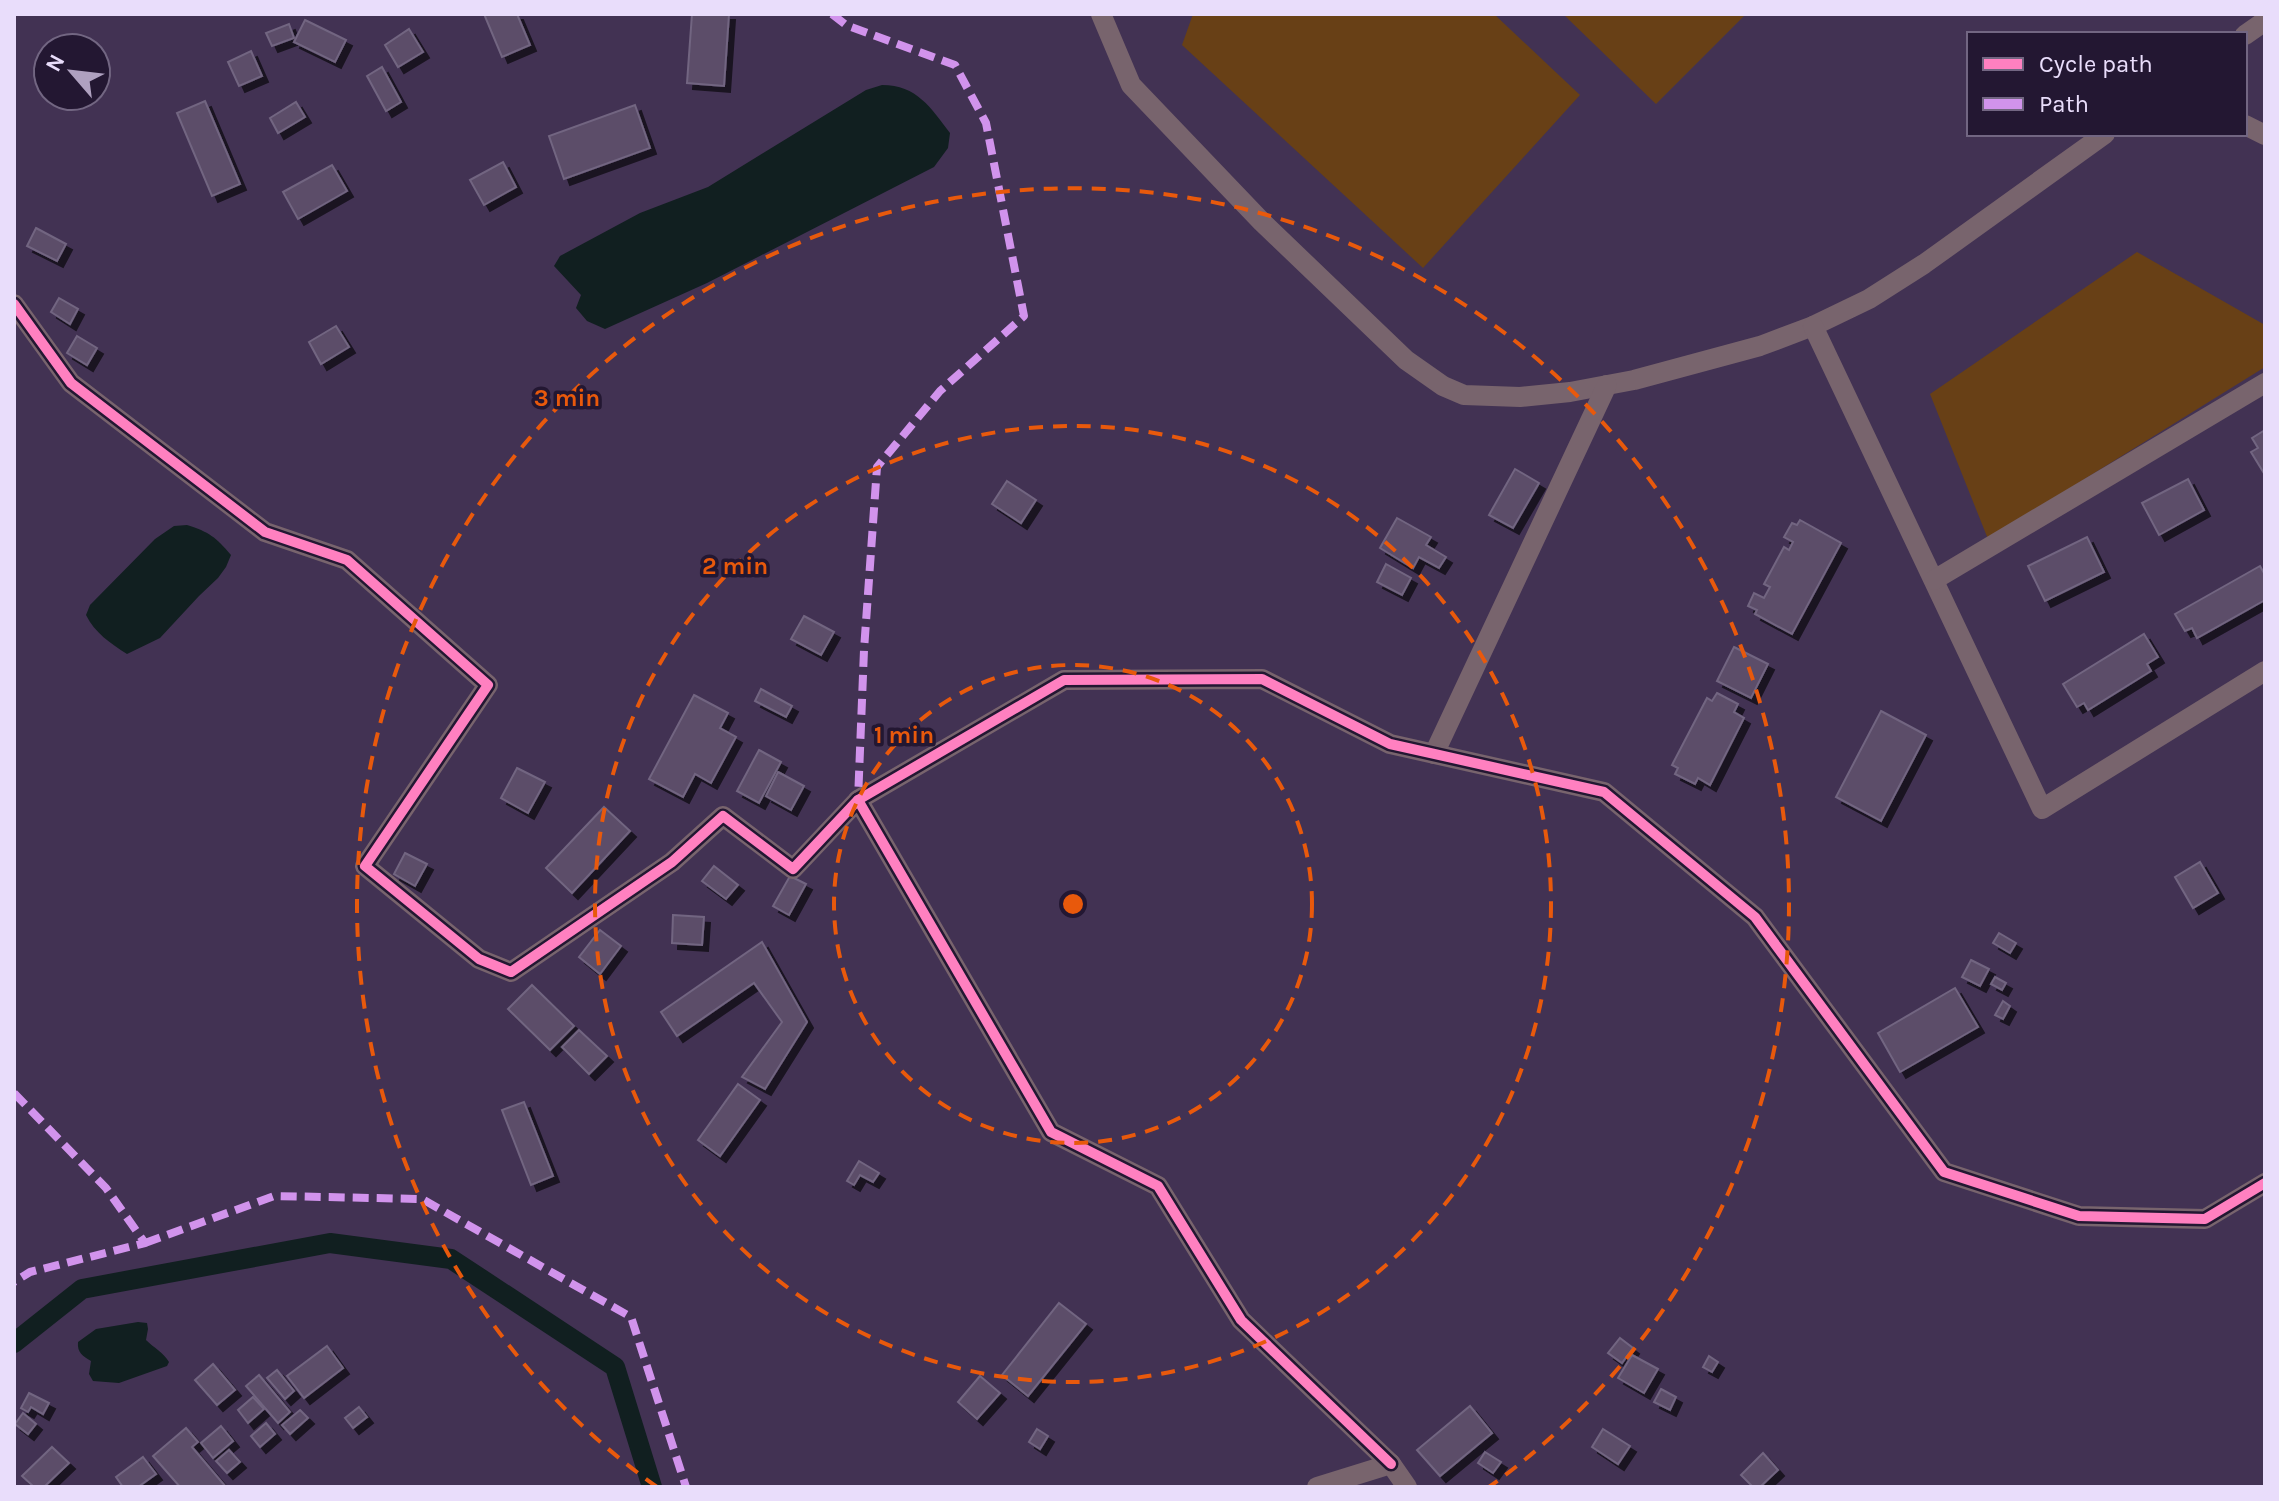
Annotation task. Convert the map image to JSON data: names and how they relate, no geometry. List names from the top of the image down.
{
  "legend": ["Cycle path", "Path"],
  "north": "top left",
  "rings": ["3 min", "2 min", "1 min"]
}
